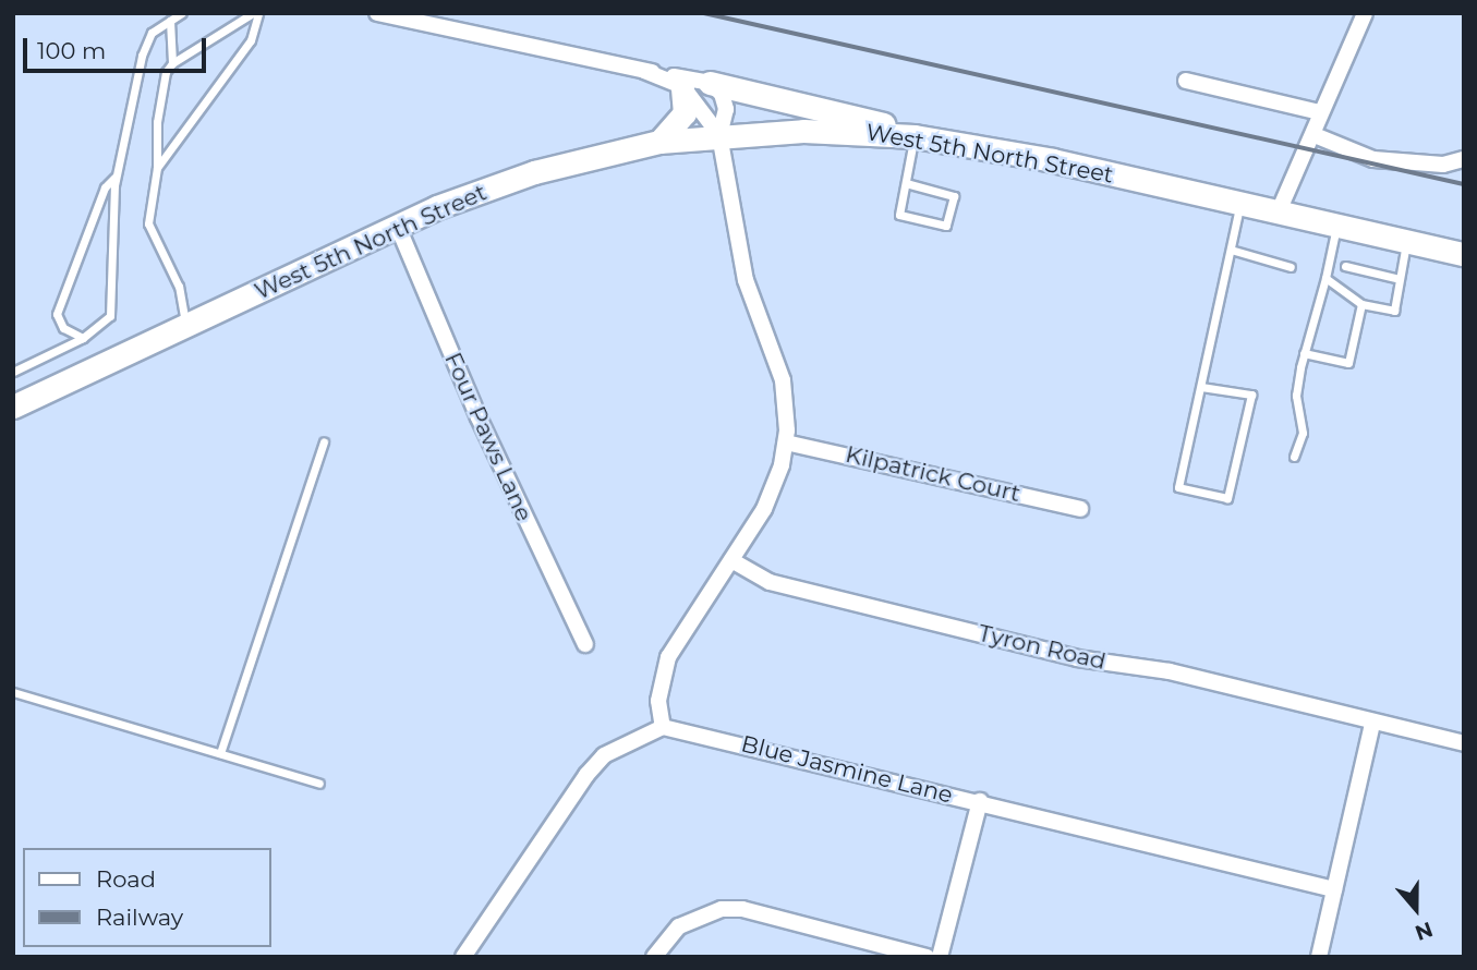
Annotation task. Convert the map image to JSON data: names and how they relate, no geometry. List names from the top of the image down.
{
  "streets": {
    "main road": ["West 5th North Street"],
    "street": [
      "Four Paws Lane",
      "Kilpatrick Court",
      "Tyron Road",
      "Blue Jasmine Lane"
    ]
  },
  "crossings": [
    ["West 5th North Street", "Four Paws Lane"]
  ],
  "legend": ["Road", "Railway"],
  "scale_bar": "100 m",
  "north": "bottom"
}
